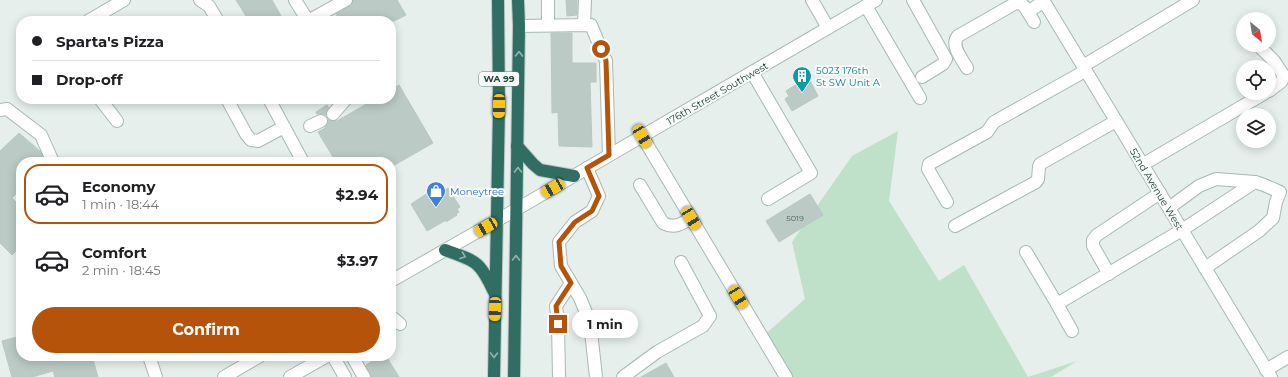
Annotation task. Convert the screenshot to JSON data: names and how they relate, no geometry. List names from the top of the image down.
{
  "streets": {
    "highway": ["WA 99"],
    "street": ["176th Street Southwest", "52nd Avenue West"]
  },
  "crossings": [
    ["WA 99", "176th Street Southwest"]
  ],
  "places": {
    "building": ["5023 176th St SW Unit A"],
    "shop": ["Moneytree"]
  },
  "house_numbers": ["5019"],
  "north": "bottom right",
  "page": {
    "banner": ["Sparta's Pizza", "Drop-off"],
    "list": [
      {
        "name": "Economy",
        "note": "1 min · 18:44",
        "value": "$2.94"
      },
      {
        "name": "Comfort",
        "note": "2 min · 18:45",
        "value": "$3.97"
      }
    ],
    "buttons": "Confirm",
    "bubble": "1 min"
  }
}
